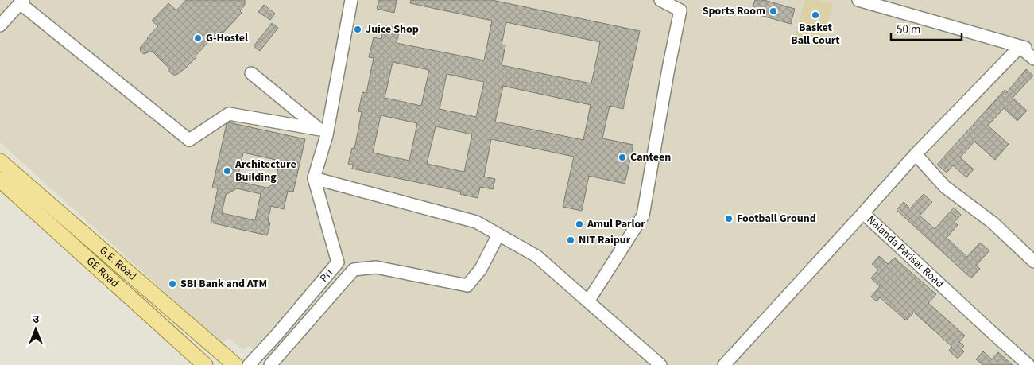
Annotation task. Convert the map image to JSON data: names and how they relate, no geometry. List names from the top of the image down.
{
  "streets": {
    "main road": ["G.E. Road", "GE Road"],
    "lane": ["Nalanda Parisar Road", "Pri"]
  },
  "places": [
    "Sports Room",
    "Basket Ball Court",
    "Juice Shop",
    "G-Hostel",
    "Canteen",
    "Architecture Building",
    "Football Ground",
    "Amul Parlor",
    "NIT Raipur",
    "SBI Bank and ATM"
  ],
  "scale_bar": "50 m",
  "north": "top"
}
